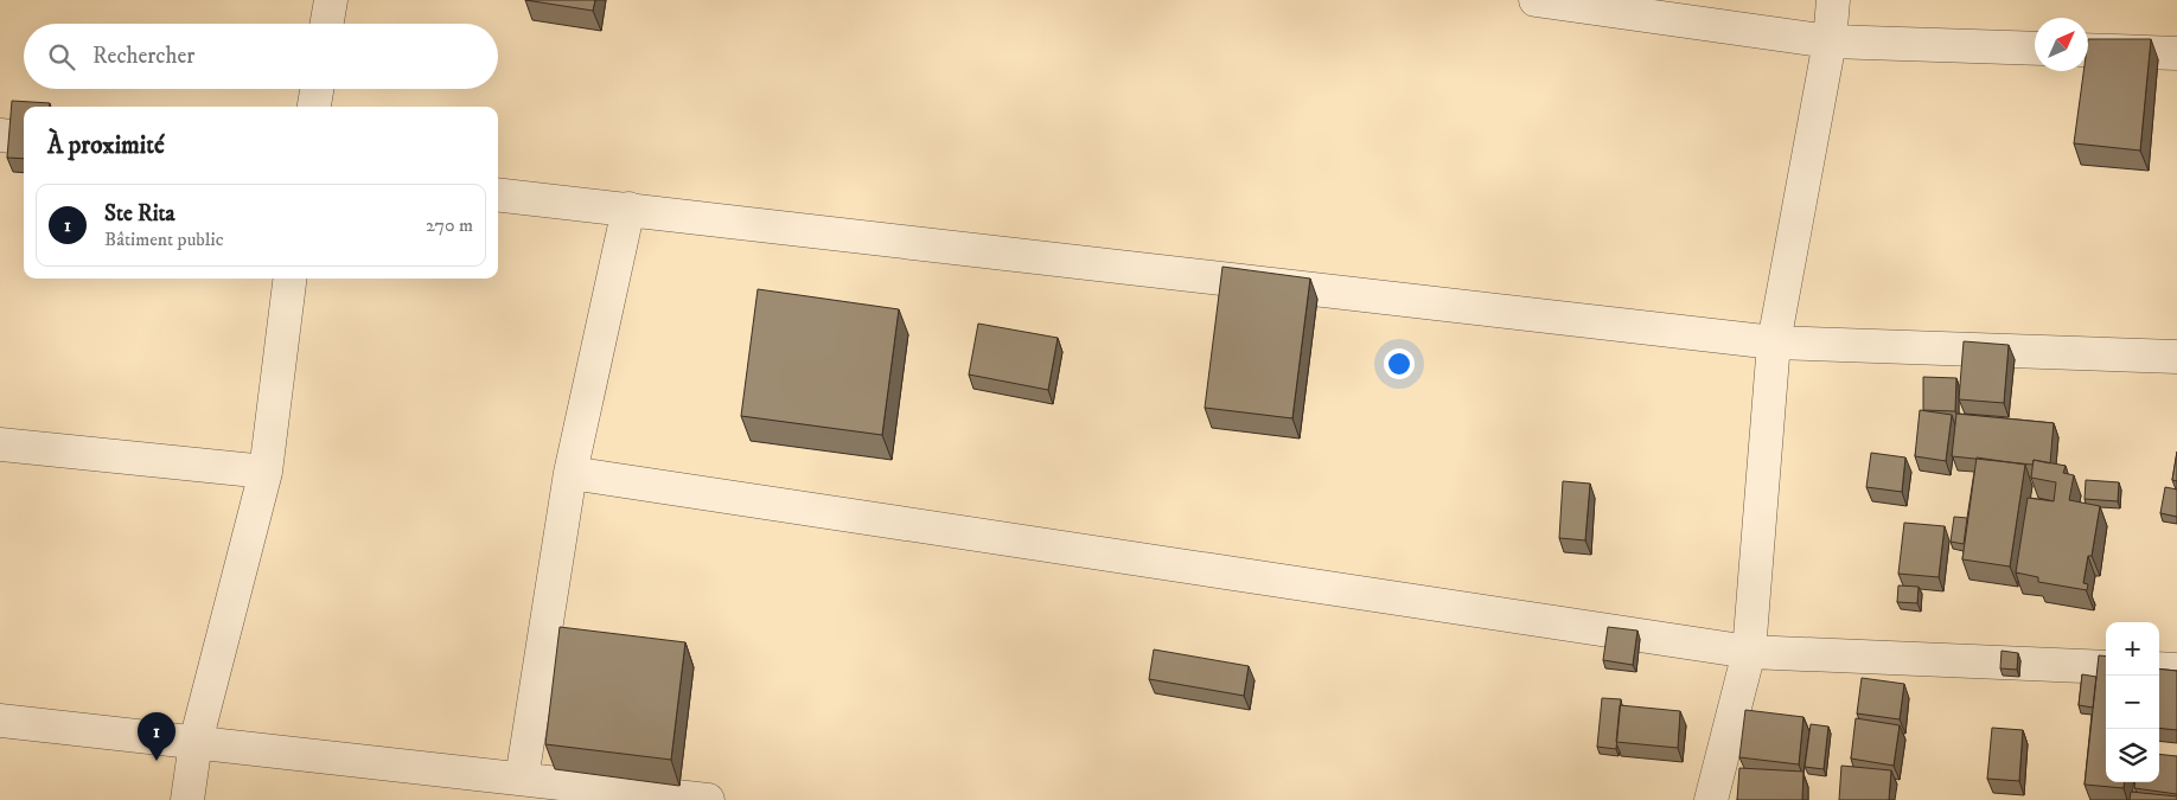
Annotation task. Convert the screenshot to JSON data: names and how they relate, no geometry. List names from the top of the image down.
{
  "north": "top right",
  "page": {
    "search": "Rechercher",
    "heading": "À proximité",
    "list": [
      {
        "mark": "1",
        "name": "Ste Rita",
        "note": "Bâtiment public",
        "value": "270 m"
      }
    ],
    "map_buttons": ["+", "−"],
    "pins": "1"
  }
}
